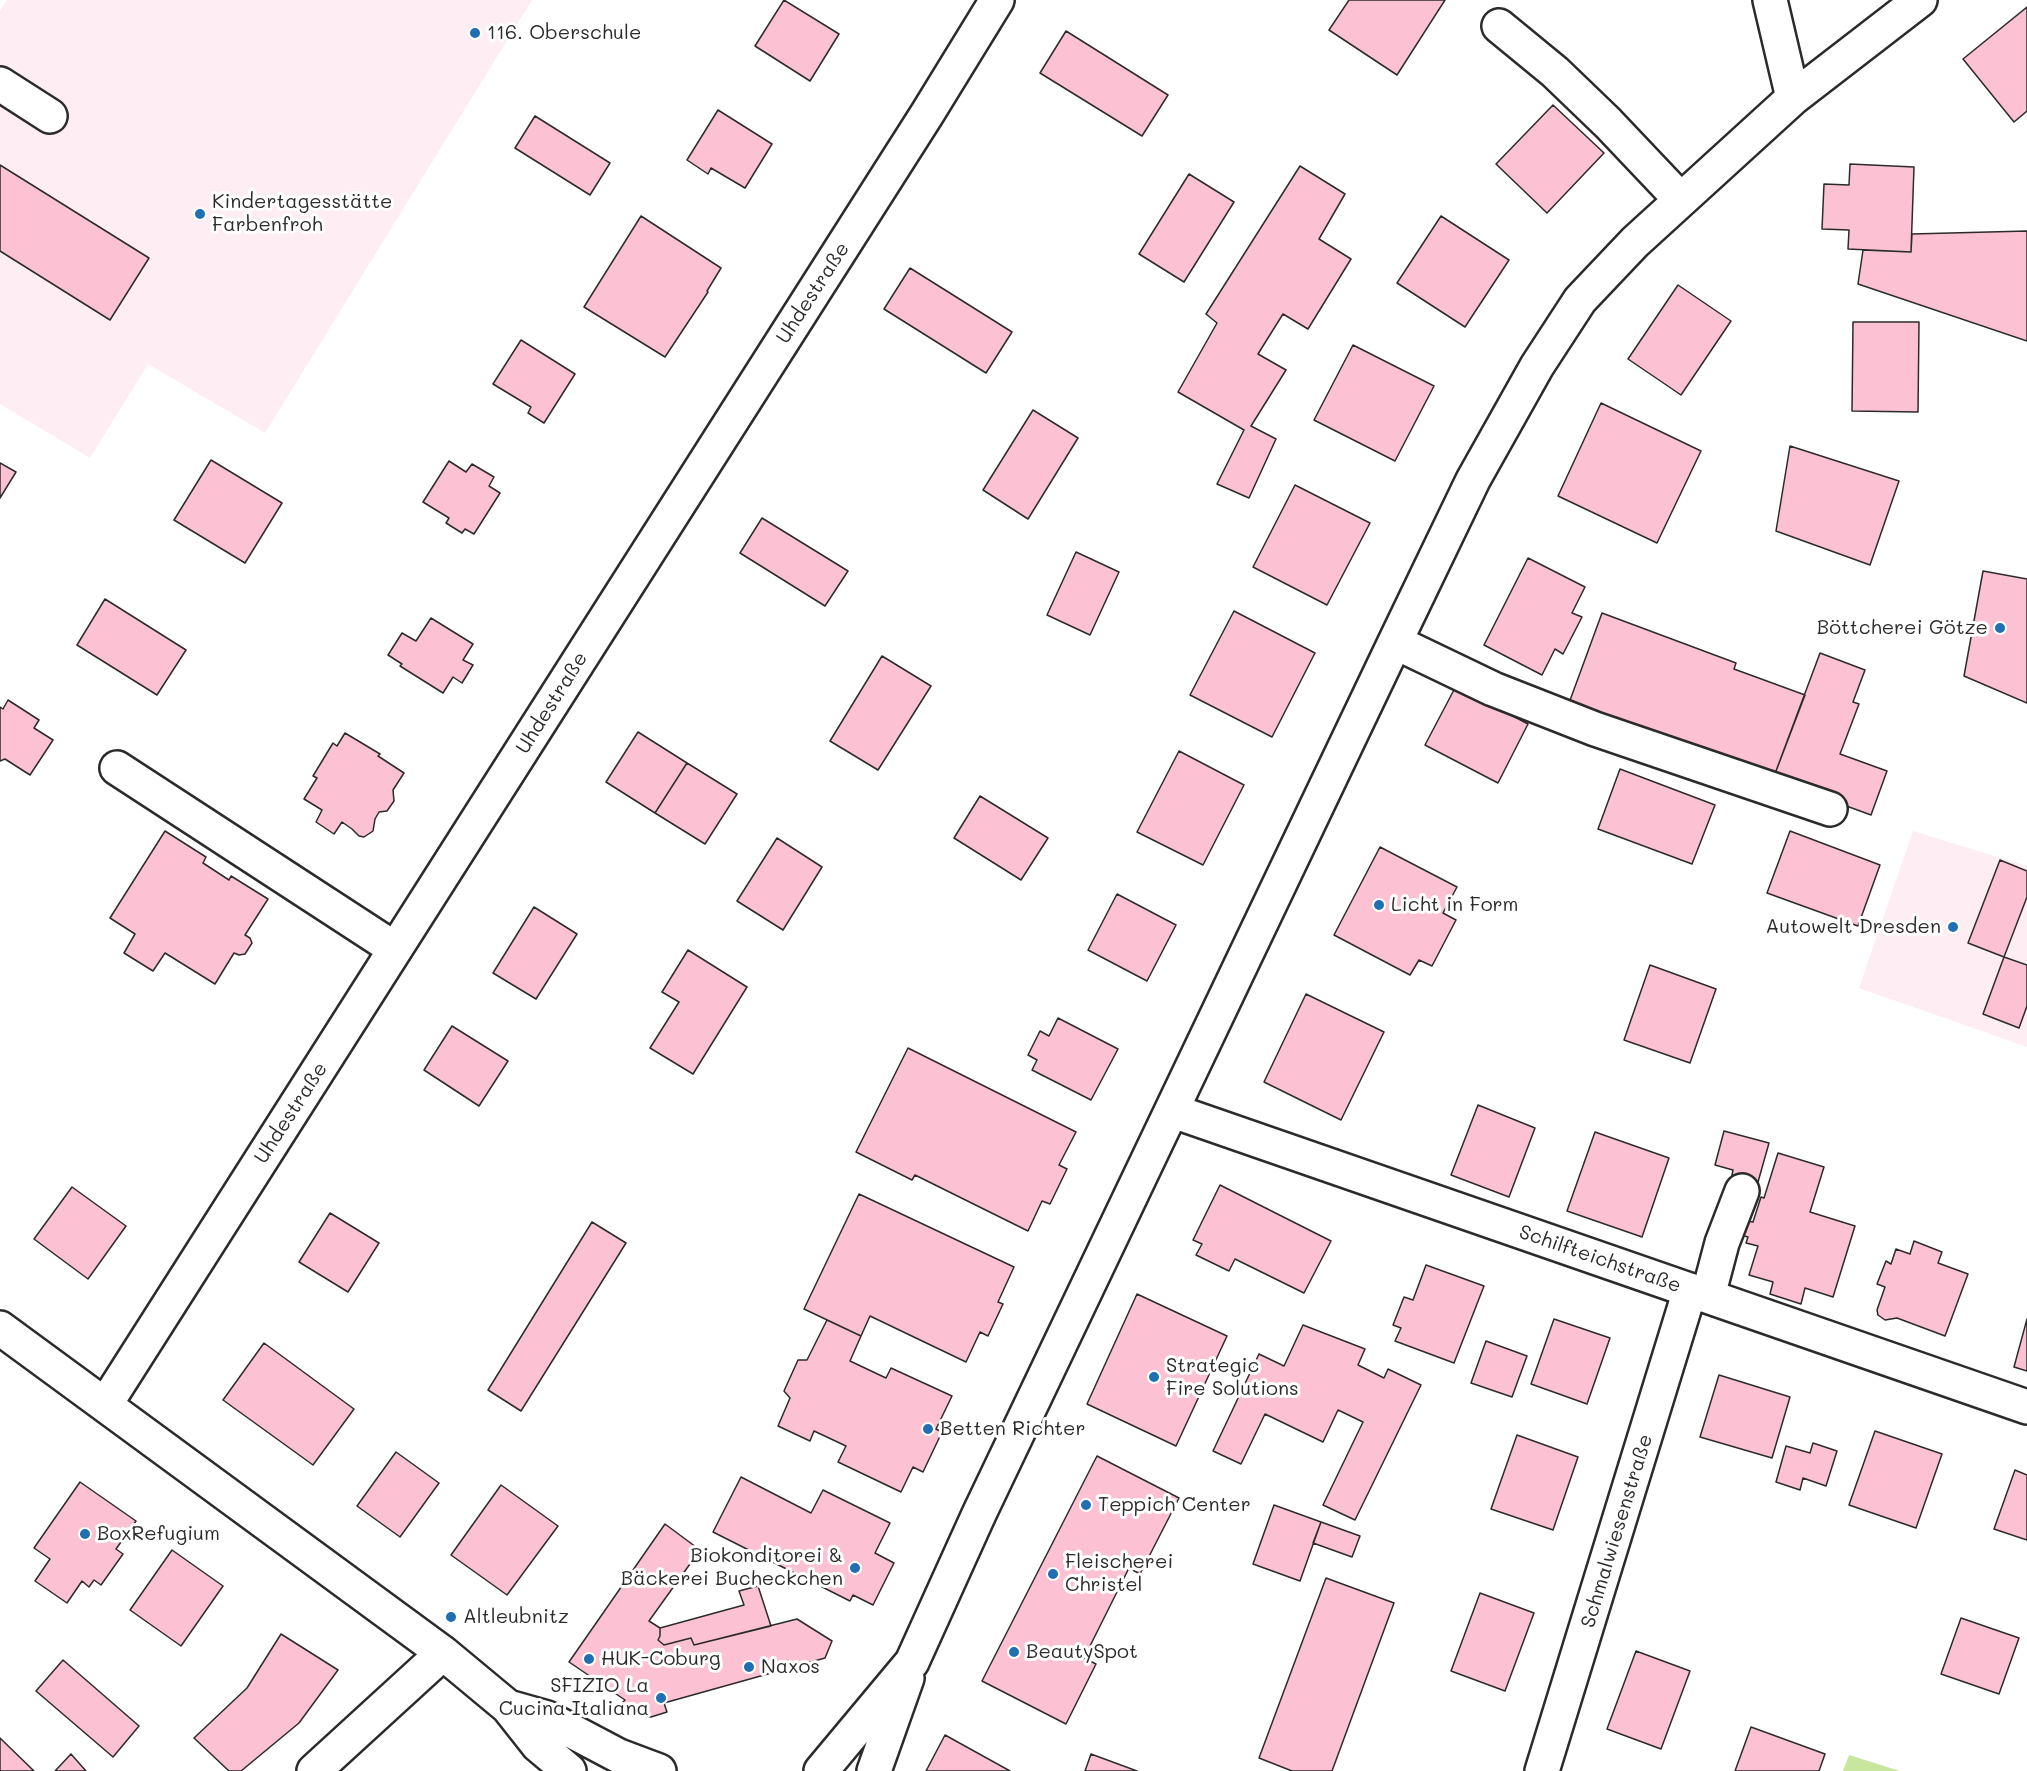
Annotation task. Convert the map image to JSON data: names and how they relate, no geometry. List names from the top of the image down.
{
  "streets": {
    "street": ["Uhdestraße", "Schilfteichstraße", "Schmalwiesenstraße"]
  },
  "crossings": [
    ["Schilfteichstraße", "Schmalwiesenstraße"]
  ],
  "places": [
    "116. Oberschule",
    "Kindertagesstätte Farbenfroh",
    "Böttcherei Götze",
    "Licht in Form",
    "Autowelt Dresden",
    "Strategic Fire Solutions",
    "Betten Richter",
    "Teppich Center",
    "BoxRefugium",
    "Biokonditorei & Bäckerei Bucheckchen",
    "Fleischerei Christel",
    "Altleubnitz",
    "BeautySpot",
    "HUK-Coburg",
    "Naxos",
    "SFIZIO La Cucina Italiana"
  ]
}
